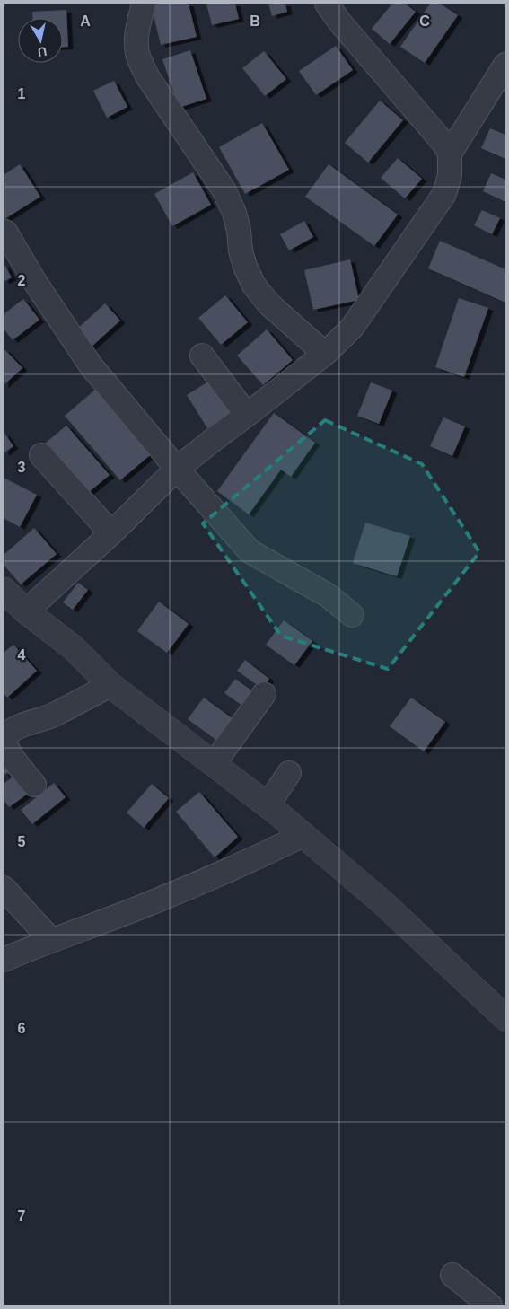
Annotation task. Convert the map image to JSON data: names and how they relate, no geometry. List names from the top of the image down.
{
  "north": "bottom",
  "grid": {
    "columns": ["A", "B", "C"],
    "rows": [
      "1",
      "2",
      "3",
      "4",
      "5",
      "6",
      "7"
    ]
  }
}
